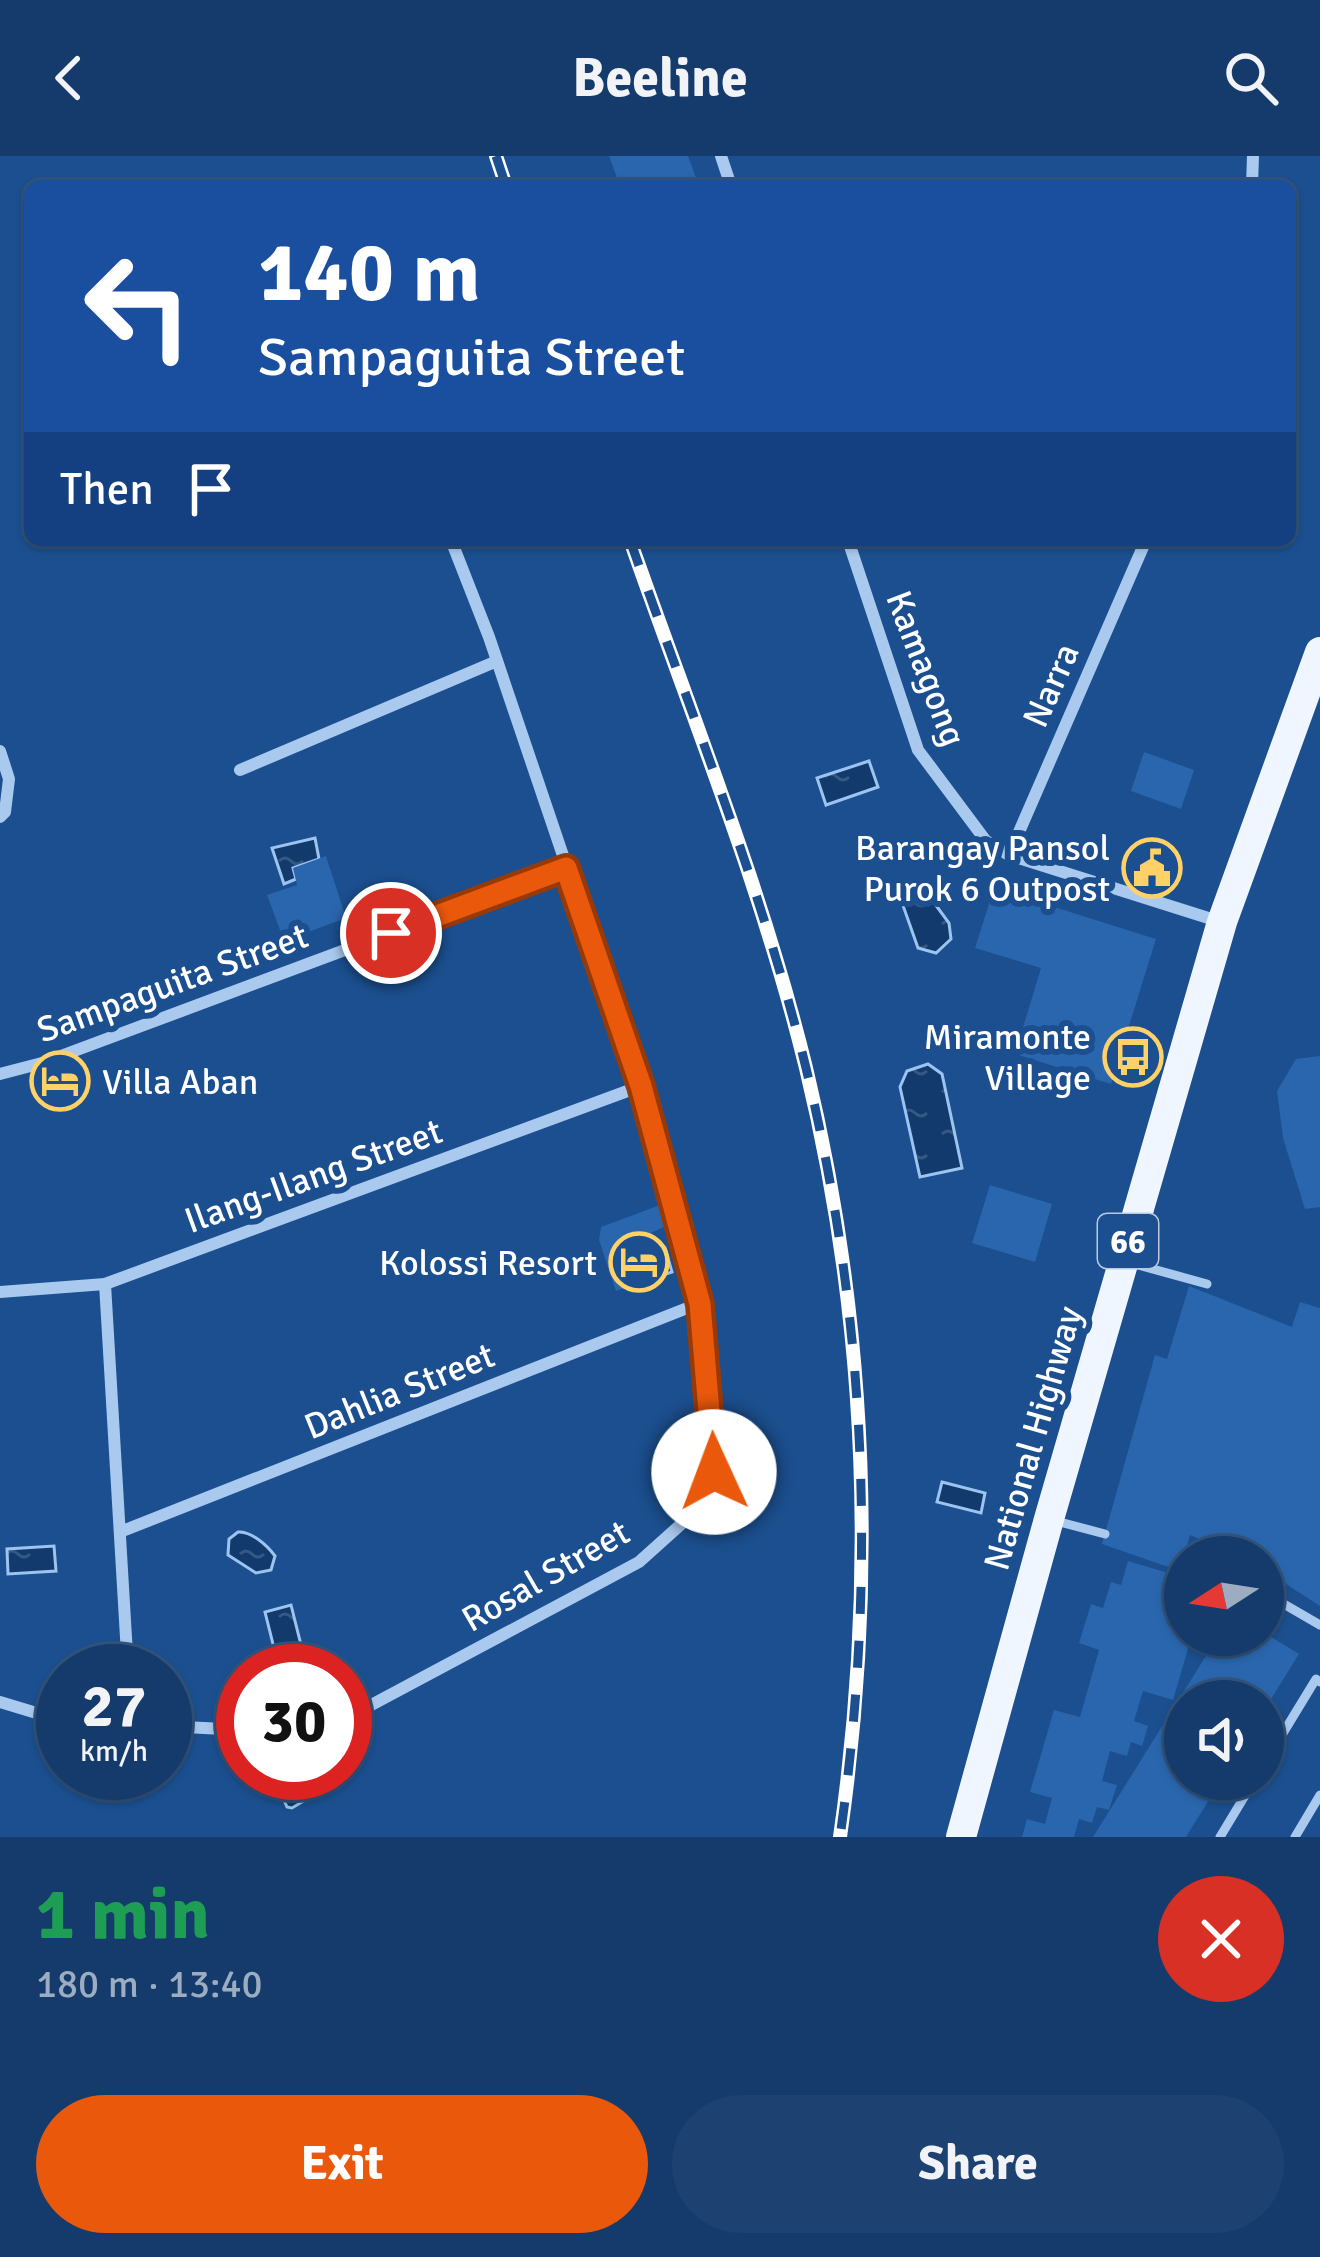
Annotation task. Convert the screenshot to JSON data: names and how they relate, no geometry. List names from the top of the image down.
{
  "streets": {
    "main road": ["66", "National Highway"],
    "street": [
      "Kamagong",
      "Narra",
      "Sampaguita Street",
      "Ilang-Ilang Street",
      "Dahlia Street",
      "Rosal Street"
    ]
  },
  "crossings": [
    ["Kamagong", "Narra"],
    ["Kamagong", "National Highway"],
    ["Sampaguita Street", "Rosal Street"],
    ["Ilang-Ilang Street", "Rosal Street"],
    ["Dahlia Street", "Rosal Street"]
  ],
  "places": {
    "public building": ["Barangay Pansol Purok 6 Outpost"],
    "bus stop": ["Miramonte Village"],
    "hotel": ["Villa Aban", "Kolossi Resort"]
  },
  "north": "left",
  "page": {
    "header": "Beeline",
    "turn": ["140 m", "Sampaguita Street"],
    "then": "Then",
    "speed": "27 km/h",
    "limit": "30",
    "heading": ["1 min", "180 m · 13:40"],
    "buttons": ["Exit", "Share"]
  }
}
